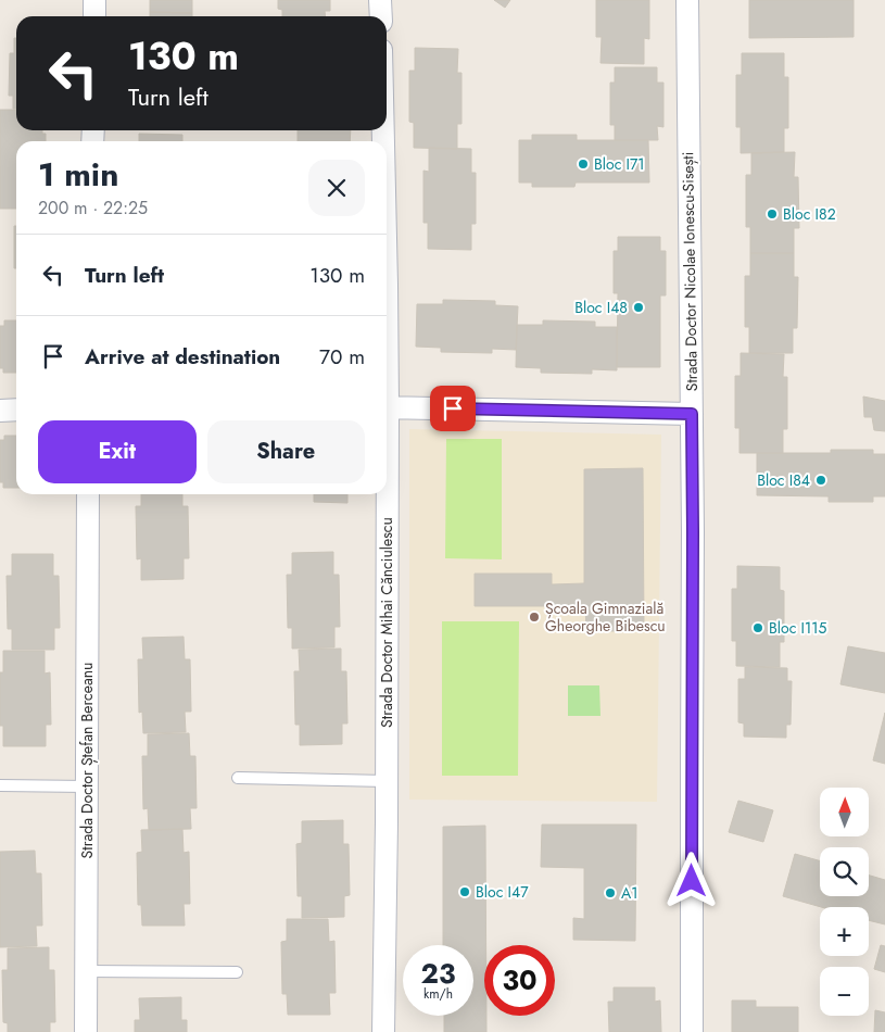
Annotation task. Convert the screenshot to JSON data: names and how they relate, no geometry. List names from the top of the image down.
{
  "streets": {
    "street": ["Strada Doctor Nicolae Ionescu-Sisești", "Strada Doctor Mihai Cănciulescu", "Strada Doctor Ștefan Berceanu"]
  },
  "places": [
    "Bloc I71",
    "Bloc I82",
    "Bloc I48",
    "Bloc I84",
    "Școala Gimnazială Gheorghe Bibescu",
    "Bloc I115",
    "Bloc I47",
    "A1"
  ],
  "north": "top",
  "page": {
    "turn": ["130 m", "Turn left"],
    "heading": ["1 min", "200 m · 22:25"],
    "list": [
      {
        "name": "Turn left",
        "value": "130 m"
      },
      {
        "name": "Arrive at destination",
        "value": "70 m"
      }
    ],
    "buttons": ["Exit", "Share"],
    "map_buttons": ["+", "−"],
    "speed": "23 km/h",
    "limit": "30"
  }
}
